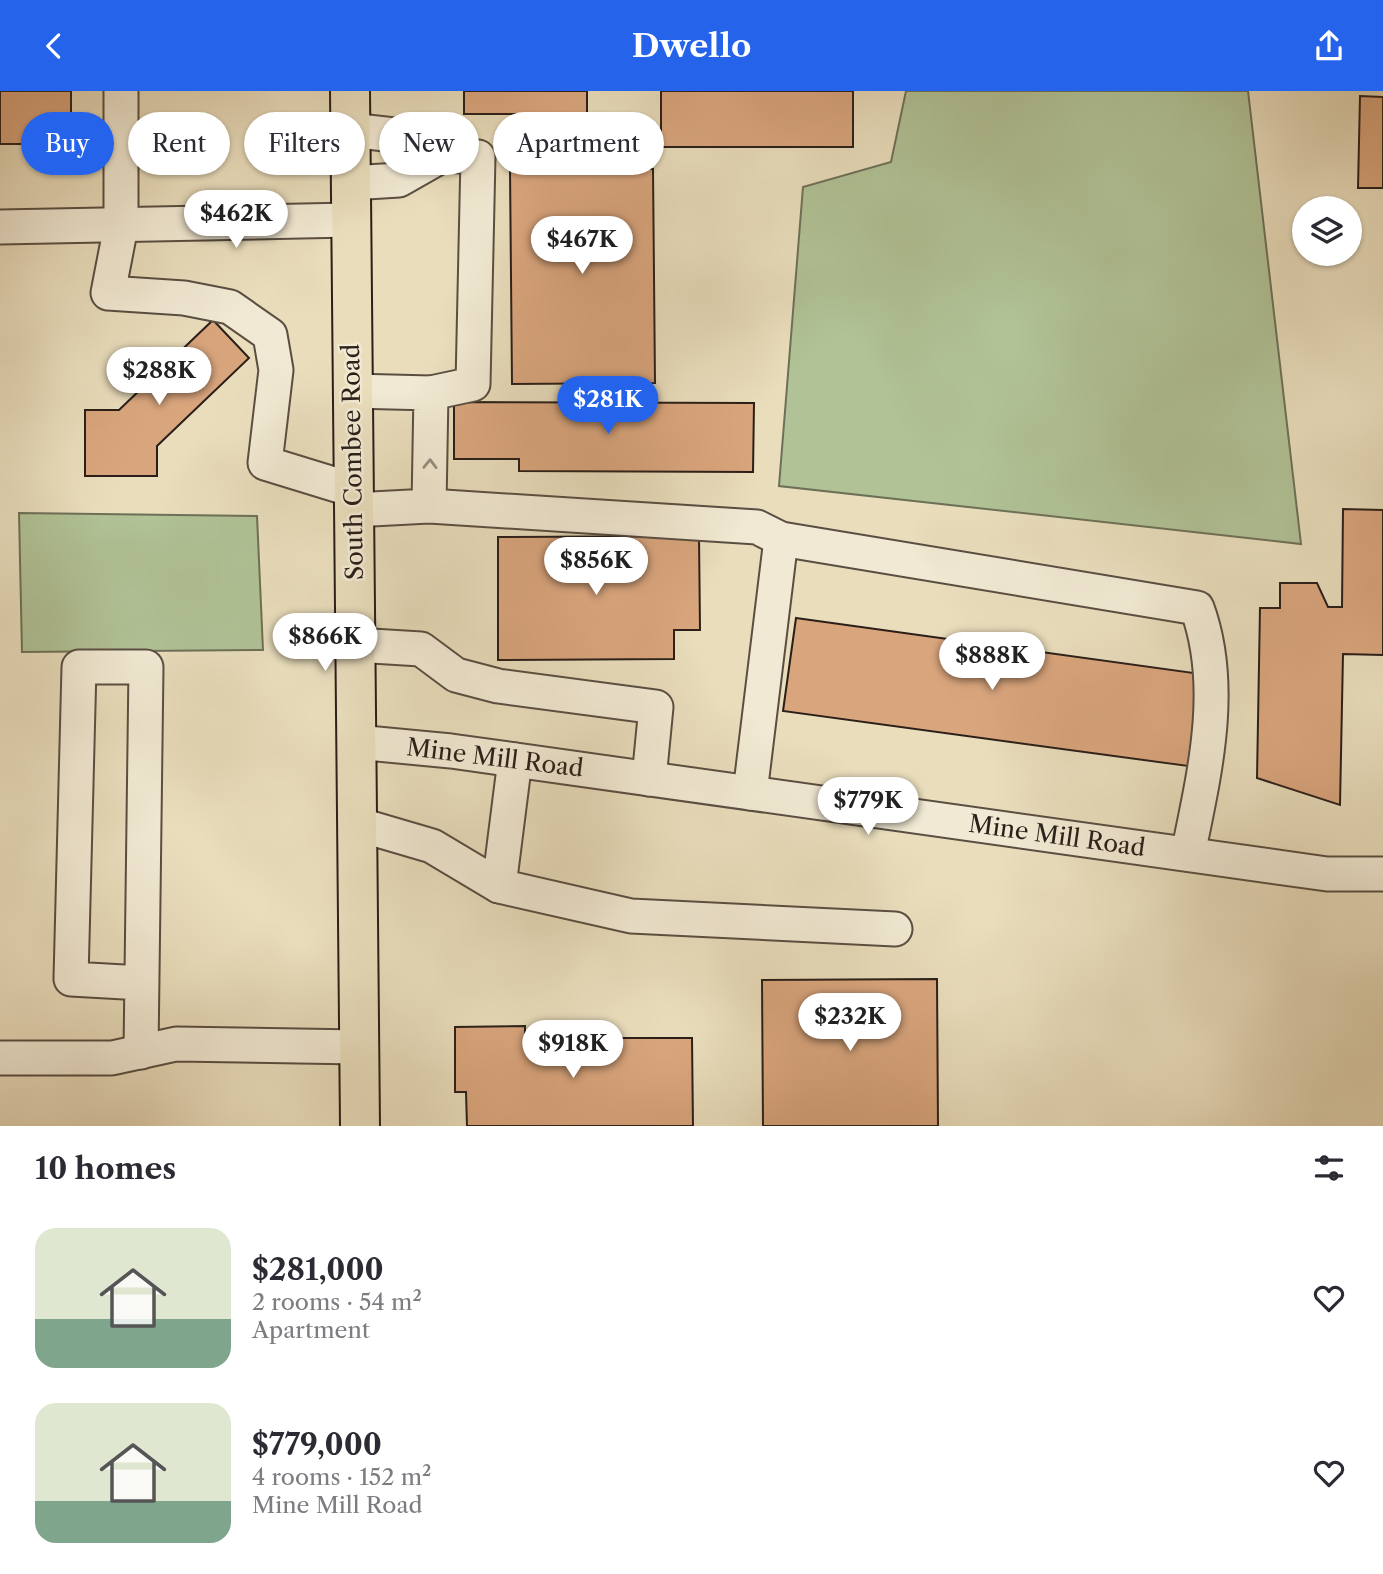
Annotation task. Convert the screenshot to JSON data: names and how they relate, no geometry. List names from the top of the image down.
{
  "streets": {
    "main road": ["South Combee Road"],
    "street": ["Mine Mill Road"]
  },
  "crossings": [
    ["South Combee Road", "Mine Mill Road"]
  ],
  "page": {
    "header": "Dwello",
    "chip": [
      "Buy",
      "Rent",
      "Filters",
      "New",
      "Apartment"
    ],
    "price": [
      "$462K",
      "$467K",
      "$288K",
      "$281K",
      "$856K",
      "$866K",
      "$888K",
      "$779K",
      "$232K",
      "$918K"
    ],
    "heading": "10 homes",
    "list": [
      {
        "name": "$281,000",
        "note": "2 rooms · 54 m² · Apartment"
      },
      {
        "name": "$779,000",
        "note": "4 rooms · 152 m² · Mine Mill Road"
      }
    ]
  }
}
